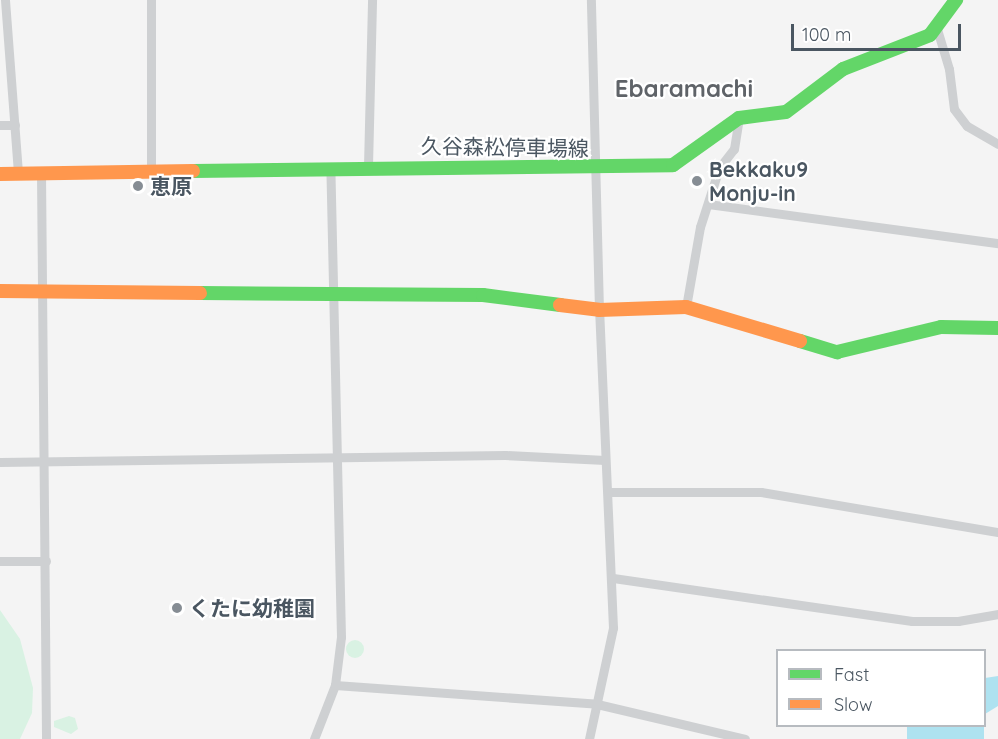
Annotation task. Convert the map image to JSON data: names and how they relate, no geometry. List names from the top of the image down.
{
  "streets": {
    "main road": ["久谷森松停車場線"]
  },
  "districts": ["Ebaramachi"],
  "places": ["Bekkaku9 Monju-in", "恵原", "くたに幼稚園"],
  "legend": ["Fast", "Slow"],
  "scale_bar": "100 m"
}
